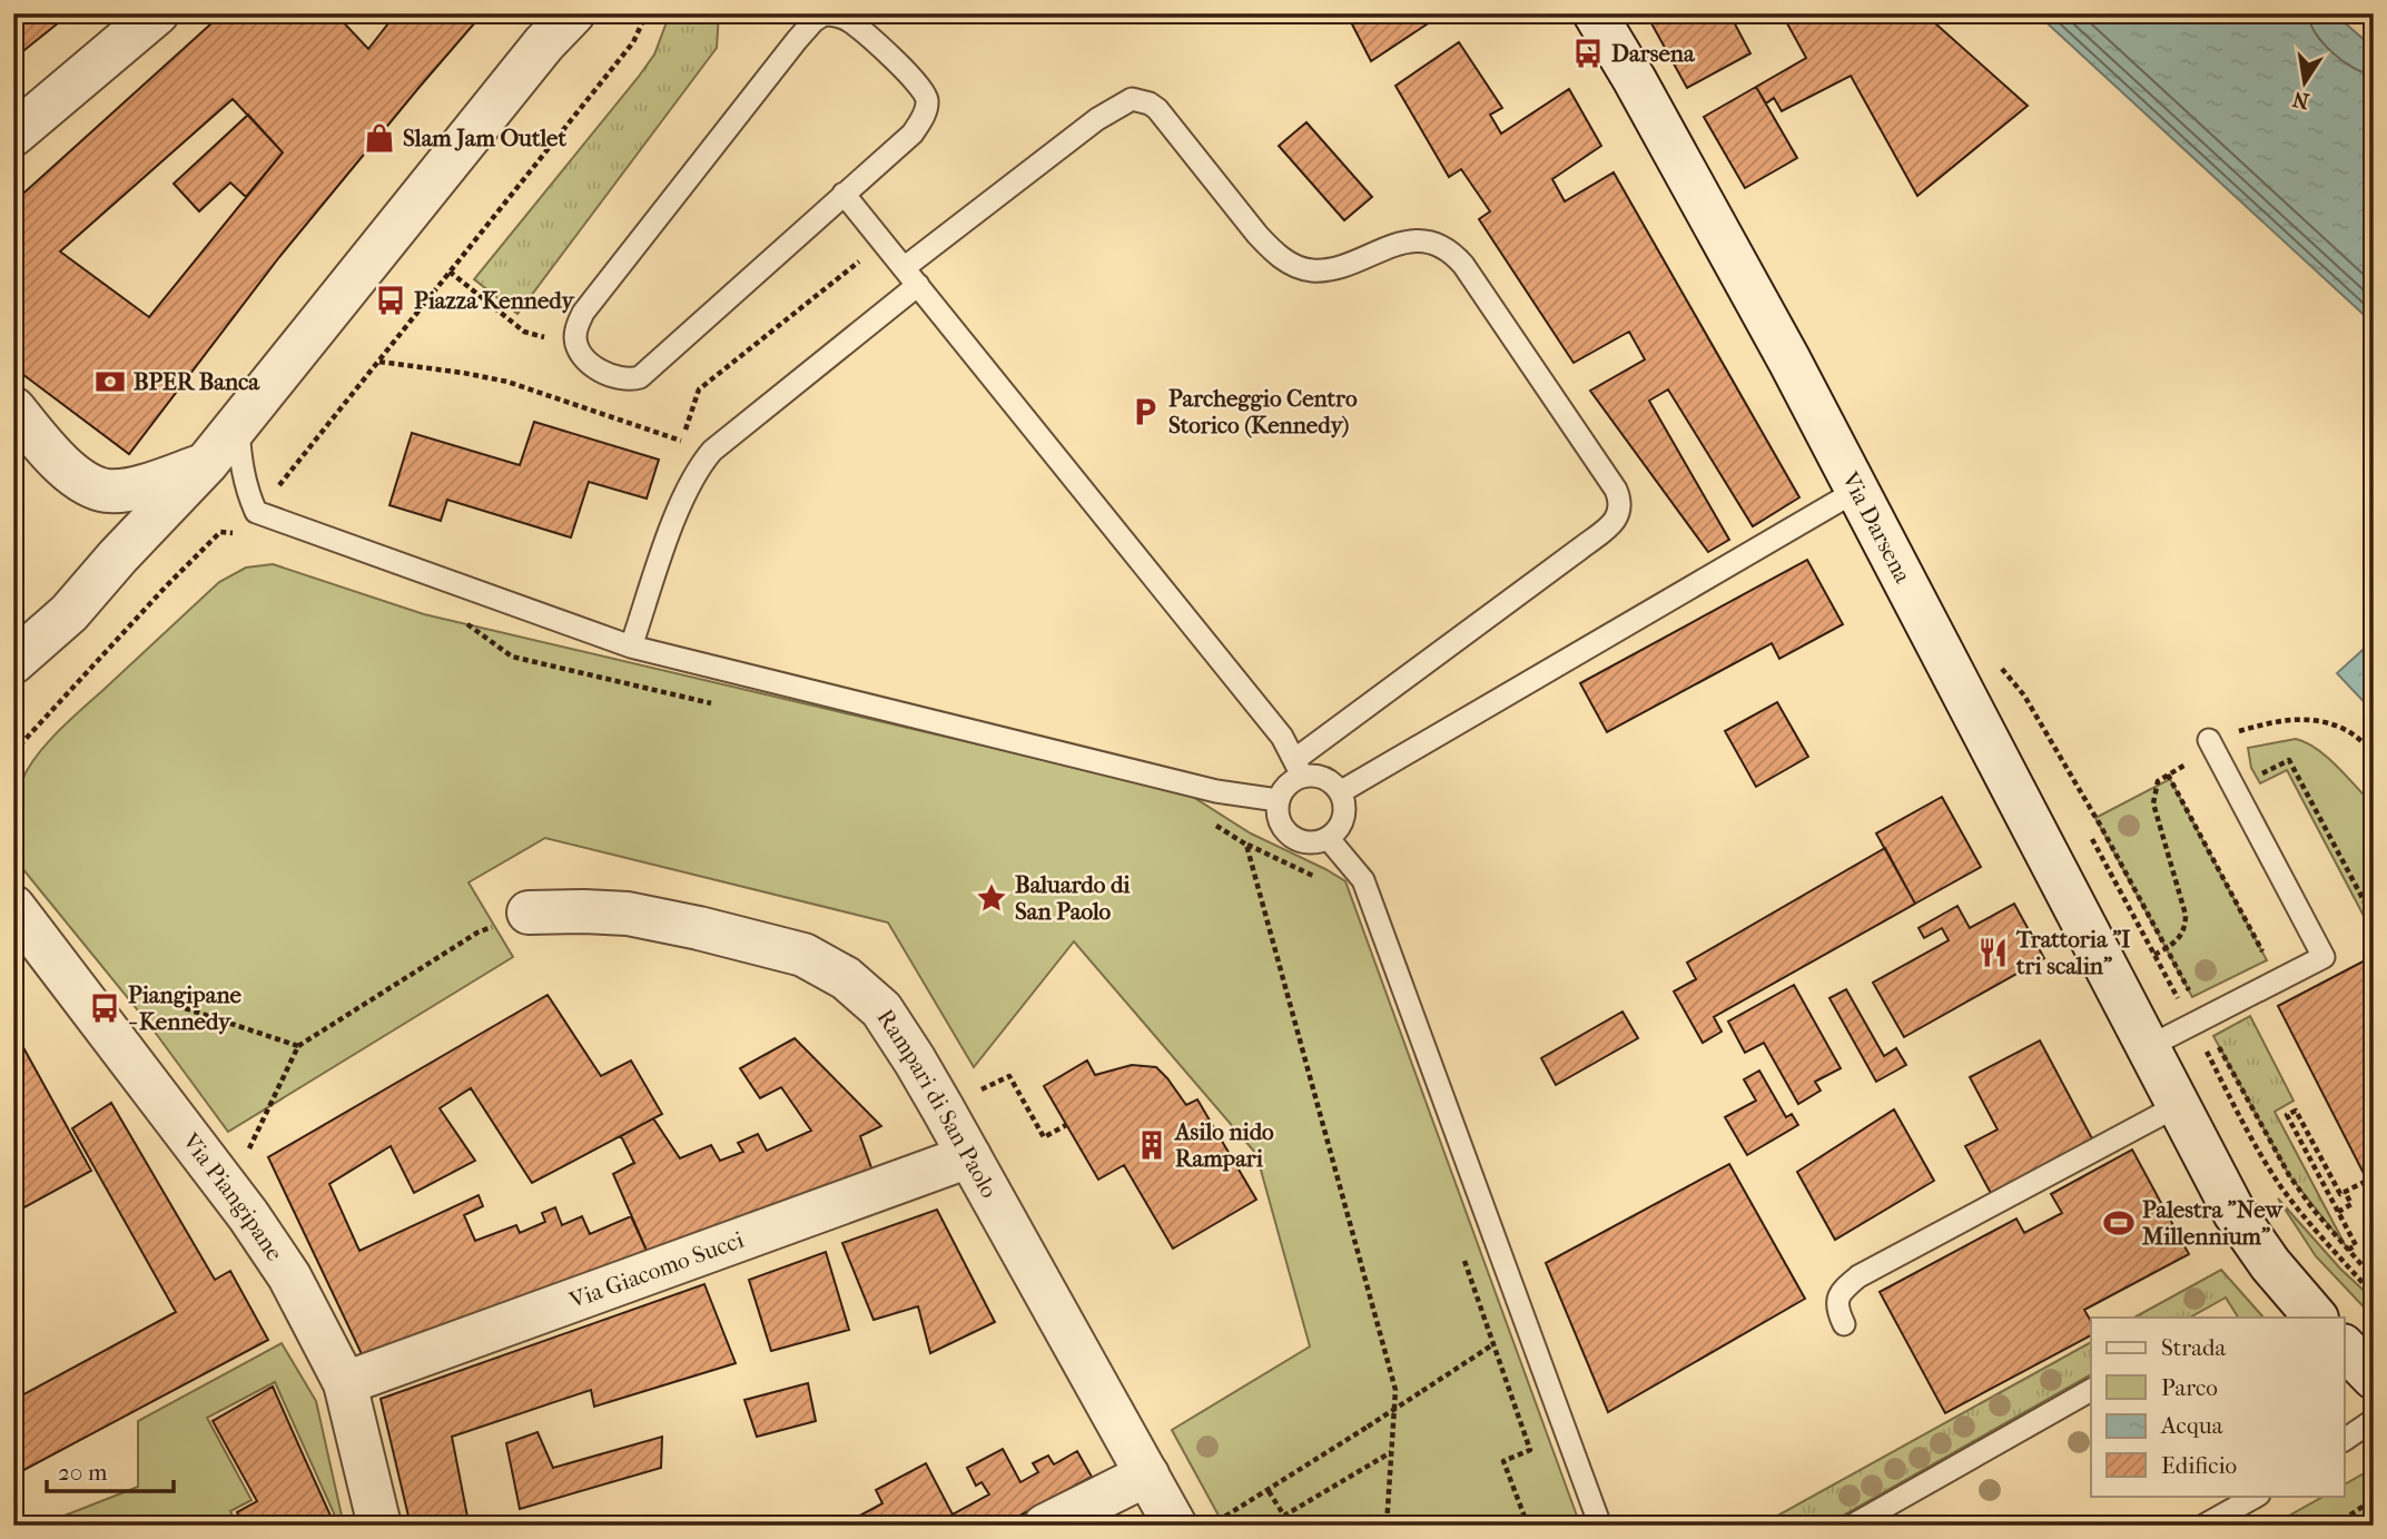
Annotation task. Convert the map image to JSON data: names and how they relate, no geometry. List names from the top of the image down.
{
  "streets": {
    "street": [
      "Via Darsena",
      "Rampari di San Paolo",
      "Via Piangipane",
      "Via Giacomo Succi"
    ]
  },
  "crossings": [
    ["Rampari di San Paolo", "Via Giacomo Succi"],
    ["Via Piangipane", "Via Giacomo Succi"]
  ],
  "places": {
    "bus stop": ["Darsena", "Piazza Kennedy", "Piangipane - Kennedy"],
    "shop": ["Slam Jam Outlet"],
    "bank": ["BPER Banca"],
    "parking": ["Parcheggio Centro Storico (Kennedy)"],
    "place": ["Baluardo di San Paolo"],
    "restaurant": ["Trattoria \"I tri scalin\""],
    "building": ["Asilo nido Rampari"],
    "sports": ["Palestra \"New Millennium\""]
  },
  "legend": [
    "Strada",
    "Parco",
    "Acqua",
    "Edificio"
  ],
  "scale_bar": "20 m",
  "north": "bottom"
}
